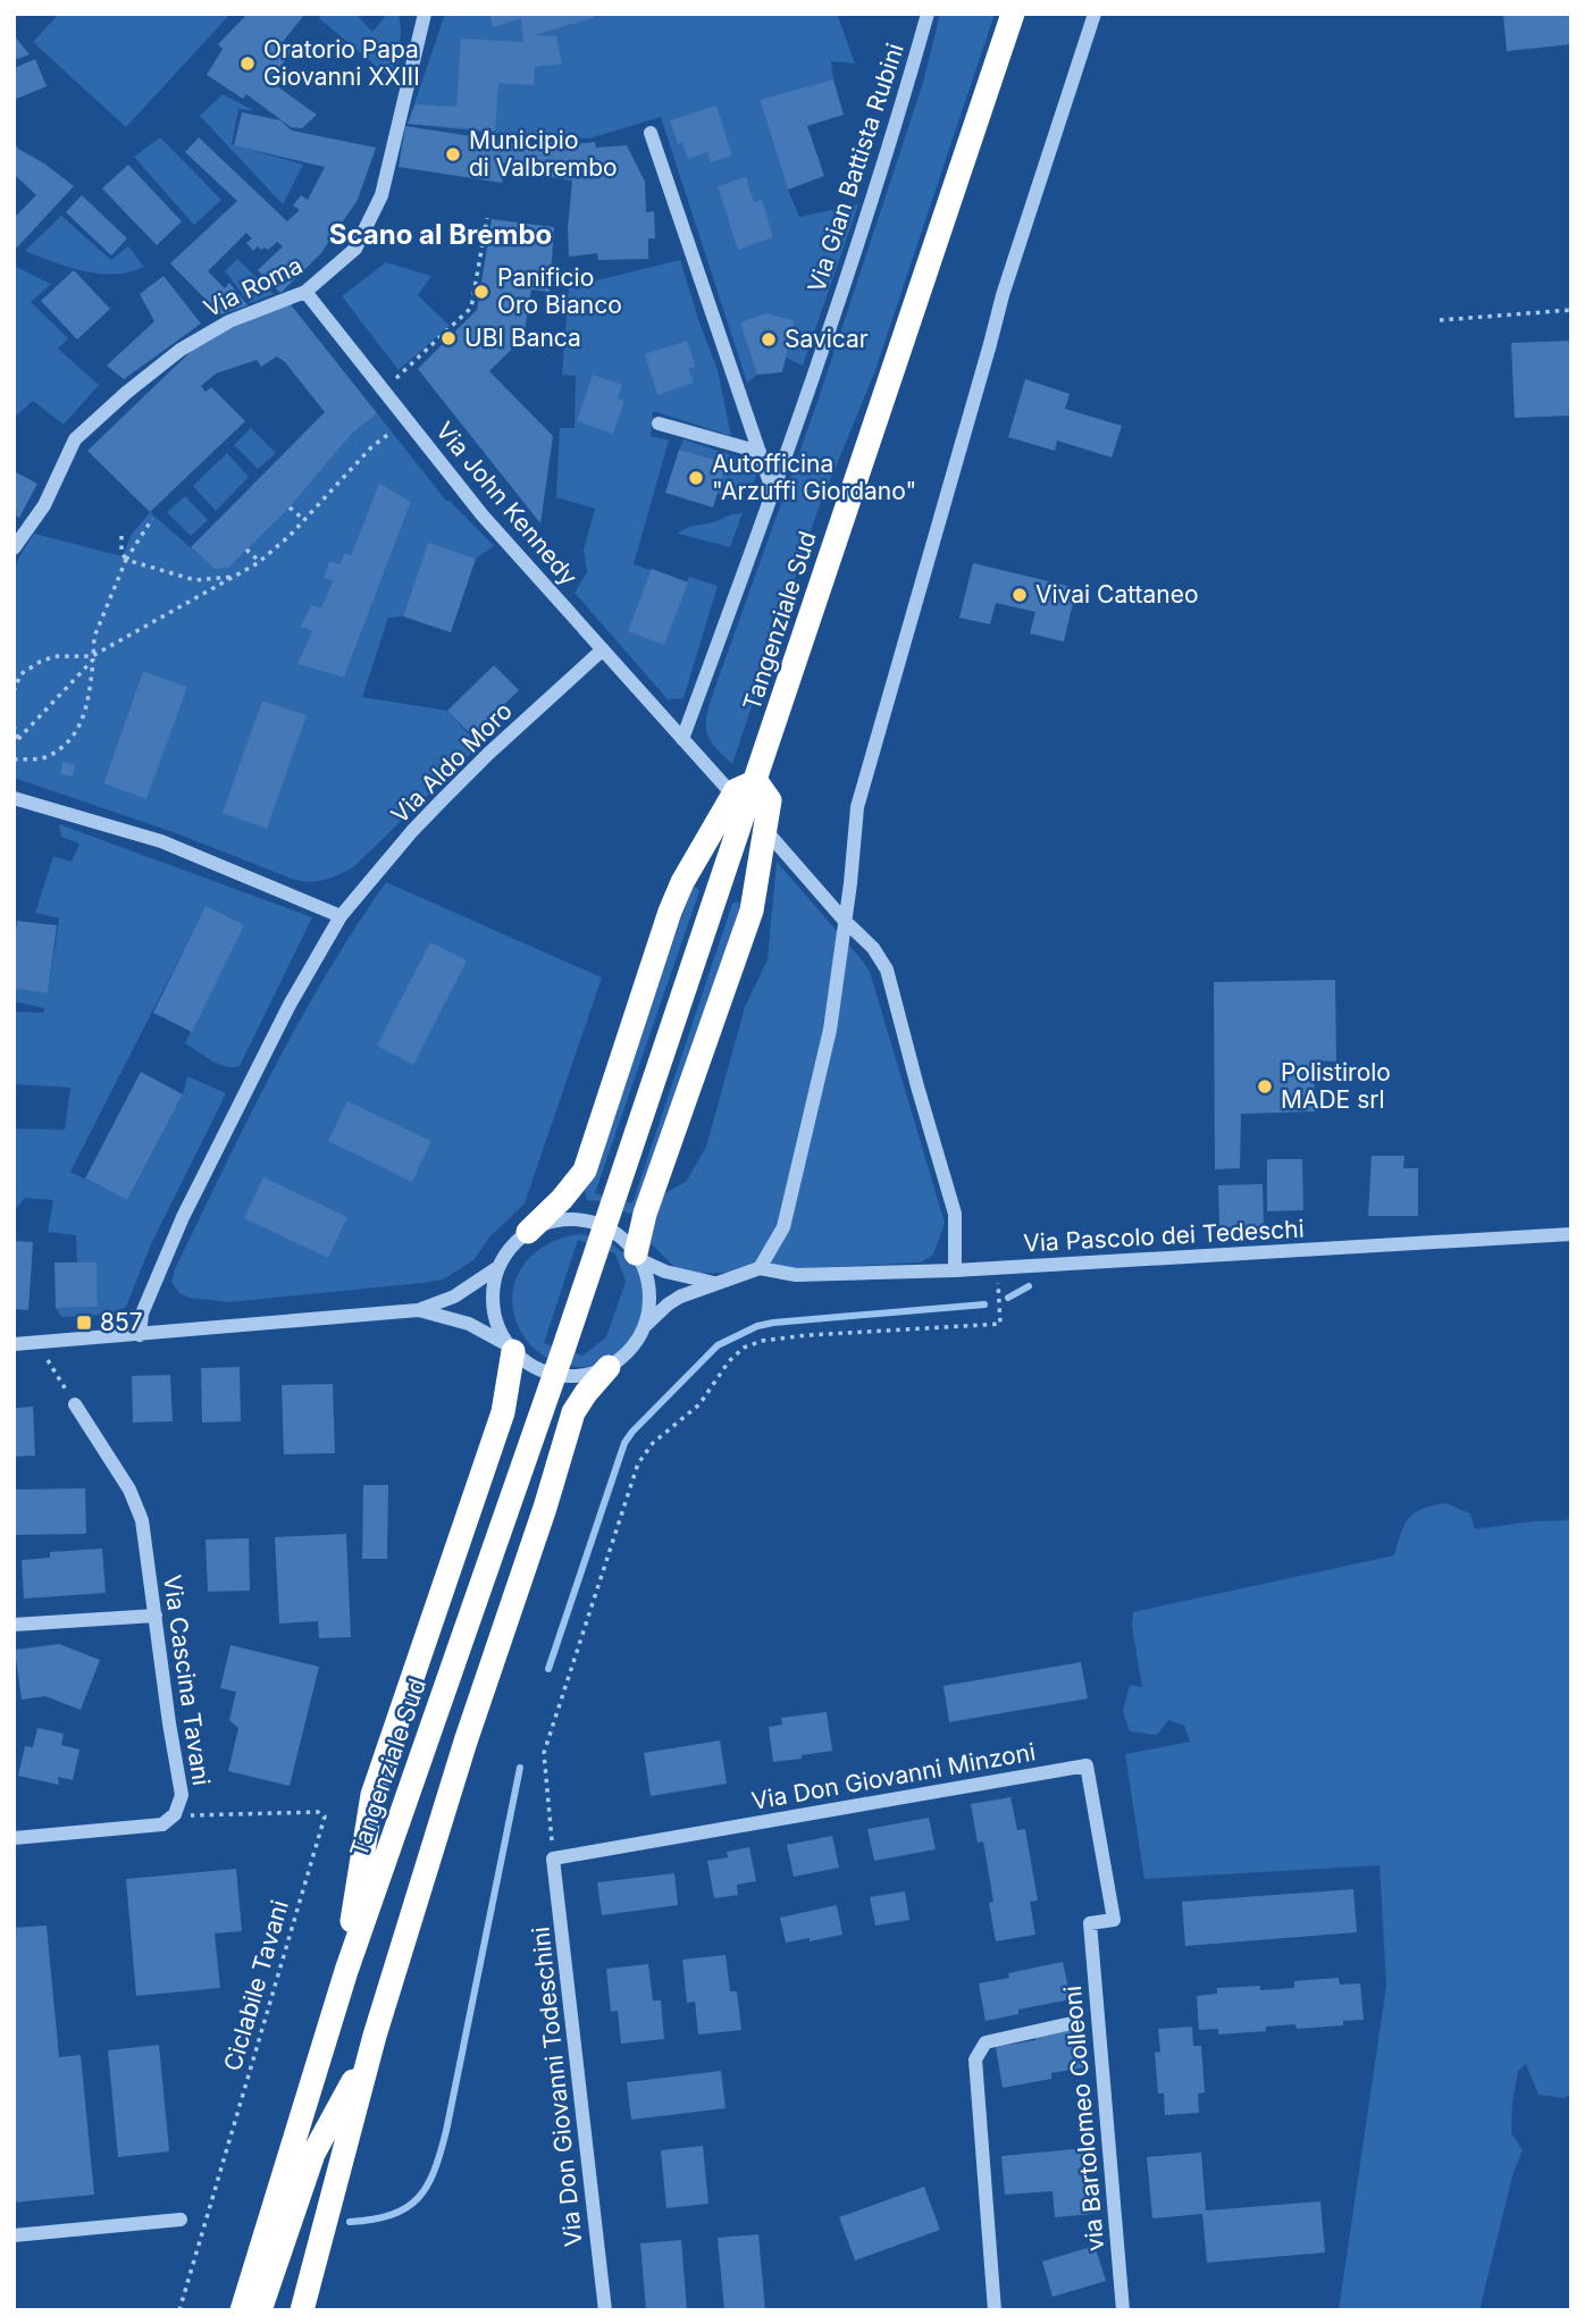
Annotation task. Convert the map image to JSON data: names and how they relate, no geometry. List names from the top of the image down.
{
  "streets": {
    "highway": ["Tangenziale Sud"],
    "street": [
      "Via Gian Battista Rubini",
      "Via Roma",
      "Via John Kennedy",
      "Via Aldo Moro",
      "Via Pascolo dei Tedeschi",
      "Via Cascina Tavani",
      "Via Don Giovanni Minzoni",
      "Via Don Giovanni Todeschini",
      "via Bartolomeo Colleoni"
    ],
    "path": ["Ciclabile Tavani"]
  },
  "crossings": [
    ["Via Gian Battista Rubini", "Via John Kennedy"],
    ["Via Roma", "Via John Kennedy"],
    ["Via John Kennedy", "Via Aldo Moro"],
    ["Via John Kennedy", "Via Pascolo dei Tedeschi"],
    ["Via Cascina Tavani", "Ciclabile Tavani"],
    ["Via Don Giovanni Minzoni", "Via Don Giovanni Todeschini"],
    ["Via Don Giovanni Minzoni", "via Bartolomeo Colleoni"]
  ],
  "districts": ["Scano al Brembo"],
  "places": {
    "other": [
      "Oratorio Papa Giovanni XXIII",
      "Municipio di Valbrembo",
      "Panificio Oro Bianco",
      "UBI Banca",
      "Savicar",
      "Autofficina \"Arzuffi Giordano\"",
      "Vivai Cattaneo",
      "Polistirolo MADE srl"
    ],
    "transit": ["857"]
  }
}
